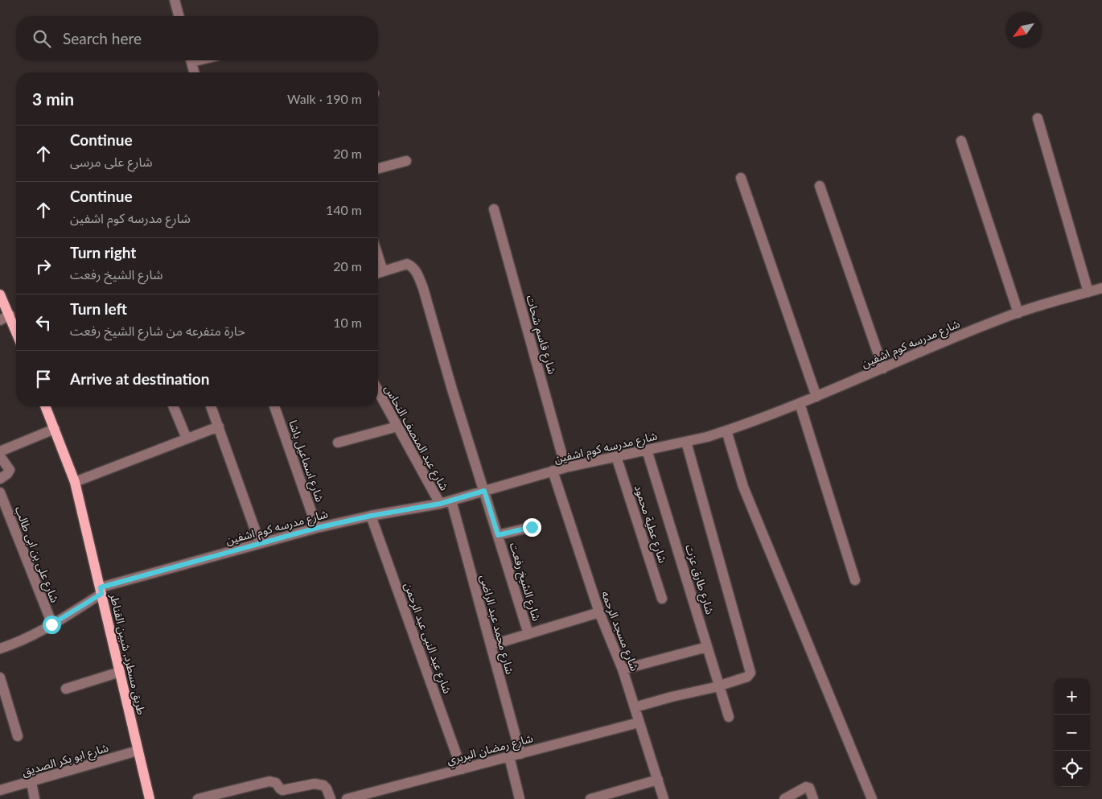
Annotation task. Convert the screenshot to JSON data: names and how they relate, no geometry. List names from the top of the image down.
{
  "streets": {
    "main road": ["طريق مسطرد, شبين القناطر"],
    "street": [
      "شارع قاسم شحات",
      "شارع مدرسه كوم اشفين",
      "شارع عبد المنصف النحاس",
      "شارع اسماعيل باشا",
      "شارع عطية محمود",
      "شارع على بن ابى طالب",
      "شارع طارق عزت",
      "شارع الشيخ رفعت",
      "شارع محمد عبد الراضى",
      "شارع مسجد الرحمه",
      "شارع عبد النبى عبد الرحمن",
      "شارع رمضان البربري",
      "شارع ابو بكر الصديق"
    ]
  },
  "crossings": [
    ["شارع قاسم شحات", "شارع مدرسه كوم اشفين"],
    ["شارع مدرسه كوم اشفين", "شارع عبد المنصف النحاس"],
    ["شارع مدرسه كوم اشفين", "شارع اسماعيل باشا"],
    ["شارع مدرسه كوم اشفين", "شارع عطية محمود"],
    ["شارع مدرسه كوم اشفين", "شارع على بن ابى طالب"],
    ["شارع مدرسه كوم اشفين", "شارع طارق عزت"],
    ["شارع مدرسه كوم اشفين", "شارع الشيخ رفعت"],
    ["شارع مدرسه كوم اشفين", "شارع محمد عبد الراضى"],
    ["شارع مدرسه كوم اشفين", "شارع مسجد الرحمه"],
    ["شارع مدرسه كوم اشفين", "شارع عبد النبى عبد الرحمن"],
    ["شارع مدرسه كوم اشفين", "طريق مسطرد, شبين القناطر"],
    ["شارع محمد عبد الراضى", "شارع رمضان البربري"],
    ["شارع مسجد الرحمه", "شارع رمضان البربري"],
    ["شارع عبد النبى عبد الرحمن", "شارع رمضان البربري"],
    ["طريق مسطرد, شبين القناطر", "شارع ابو بكر الصديق"]
  ],
  "north": "bottom left",
  "page": {
    "search": "Search here",
    "heading": ["3 min", "Walk · 190 m"],
    "list": [
      ["Continue", "شارع على مرسى", "20 m"],
      ["Continue", "شارع مدرسه كوم اشفين", "140 m"],
      ["Turn right", "شارع الشيخ رفعت", "20 m"],
      ["Turn left", "حارة متفرعه من شارع الشيخ رفعت", "10 m"],
      "Arrive at destination"
    ],
    "map_buttons": ["+", "−"]
  }
}
